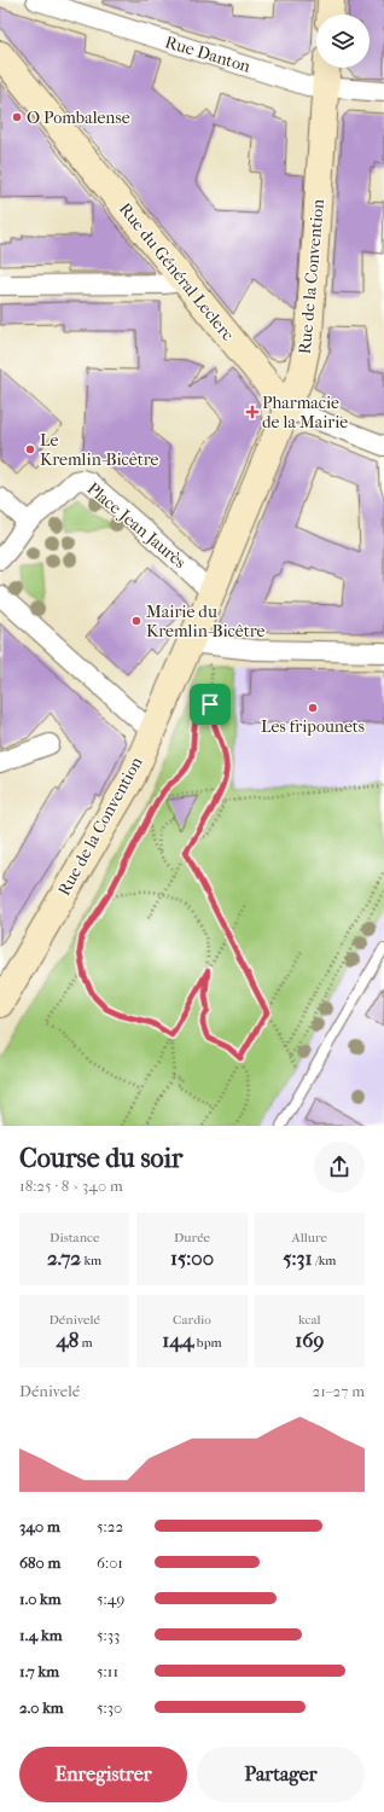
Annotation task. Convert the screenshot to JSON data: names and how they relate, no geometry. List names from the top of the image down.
{
  "streets": {
    "main road": ["Rue du Général Leclerc", "Rue de la Convention"],
    "street": ["Rue Danton", "Place Jean Jaurès"]
  },
  "crossings": [
    ["Rue Danton", "Rue de la Convention"],
    ["Rue du Général Leclerc", "Rue de la Convention"],
    ["Rue de la Convention", "Place Jean Jaurès"]
  ],
  "places": {
    "other": [
      "O Pombalense",
      "Le Kremlin-Bicêtre",
      "Mairie du Kremlin-Bicêtre",
      "Les fripounets"
    ],
    "health": ["Pharmacie de la Mairie"]
  },
  "page": {
    "heading": ["Course du soir", "18:25 · 8 × 340 m"],
    "stats": [
      ["Distance", "2.72 km"],
      ["Durée", "15:00"],
      ["Allure", "5:31 /km"],
      ["Dénivelé", "48 m"],
      ["Cardio", "144 bpm"],
      ["kcal", "169"]
    ],
    "chart": ["Dénivelé", "21–27 m"],
    "list": [
      {
        "name": "340 m",
        "note": "5:22"
      },
      {
        "name": "680 m",
        "note": "6:01"
      },
      {
        "name": "1.0 km",
        "note": "5:49"
      },
      {
        "name": "1.4 km",
        "note": "5:33"
      },
      {
        "name": "1.7 km",
        "note": "5:11"
      },
      {
        "name": "2.0 km",
        "note": "5:30"
      }
    ],
    "buttons": ["Enregistrer", "Partager"]
  }
}
